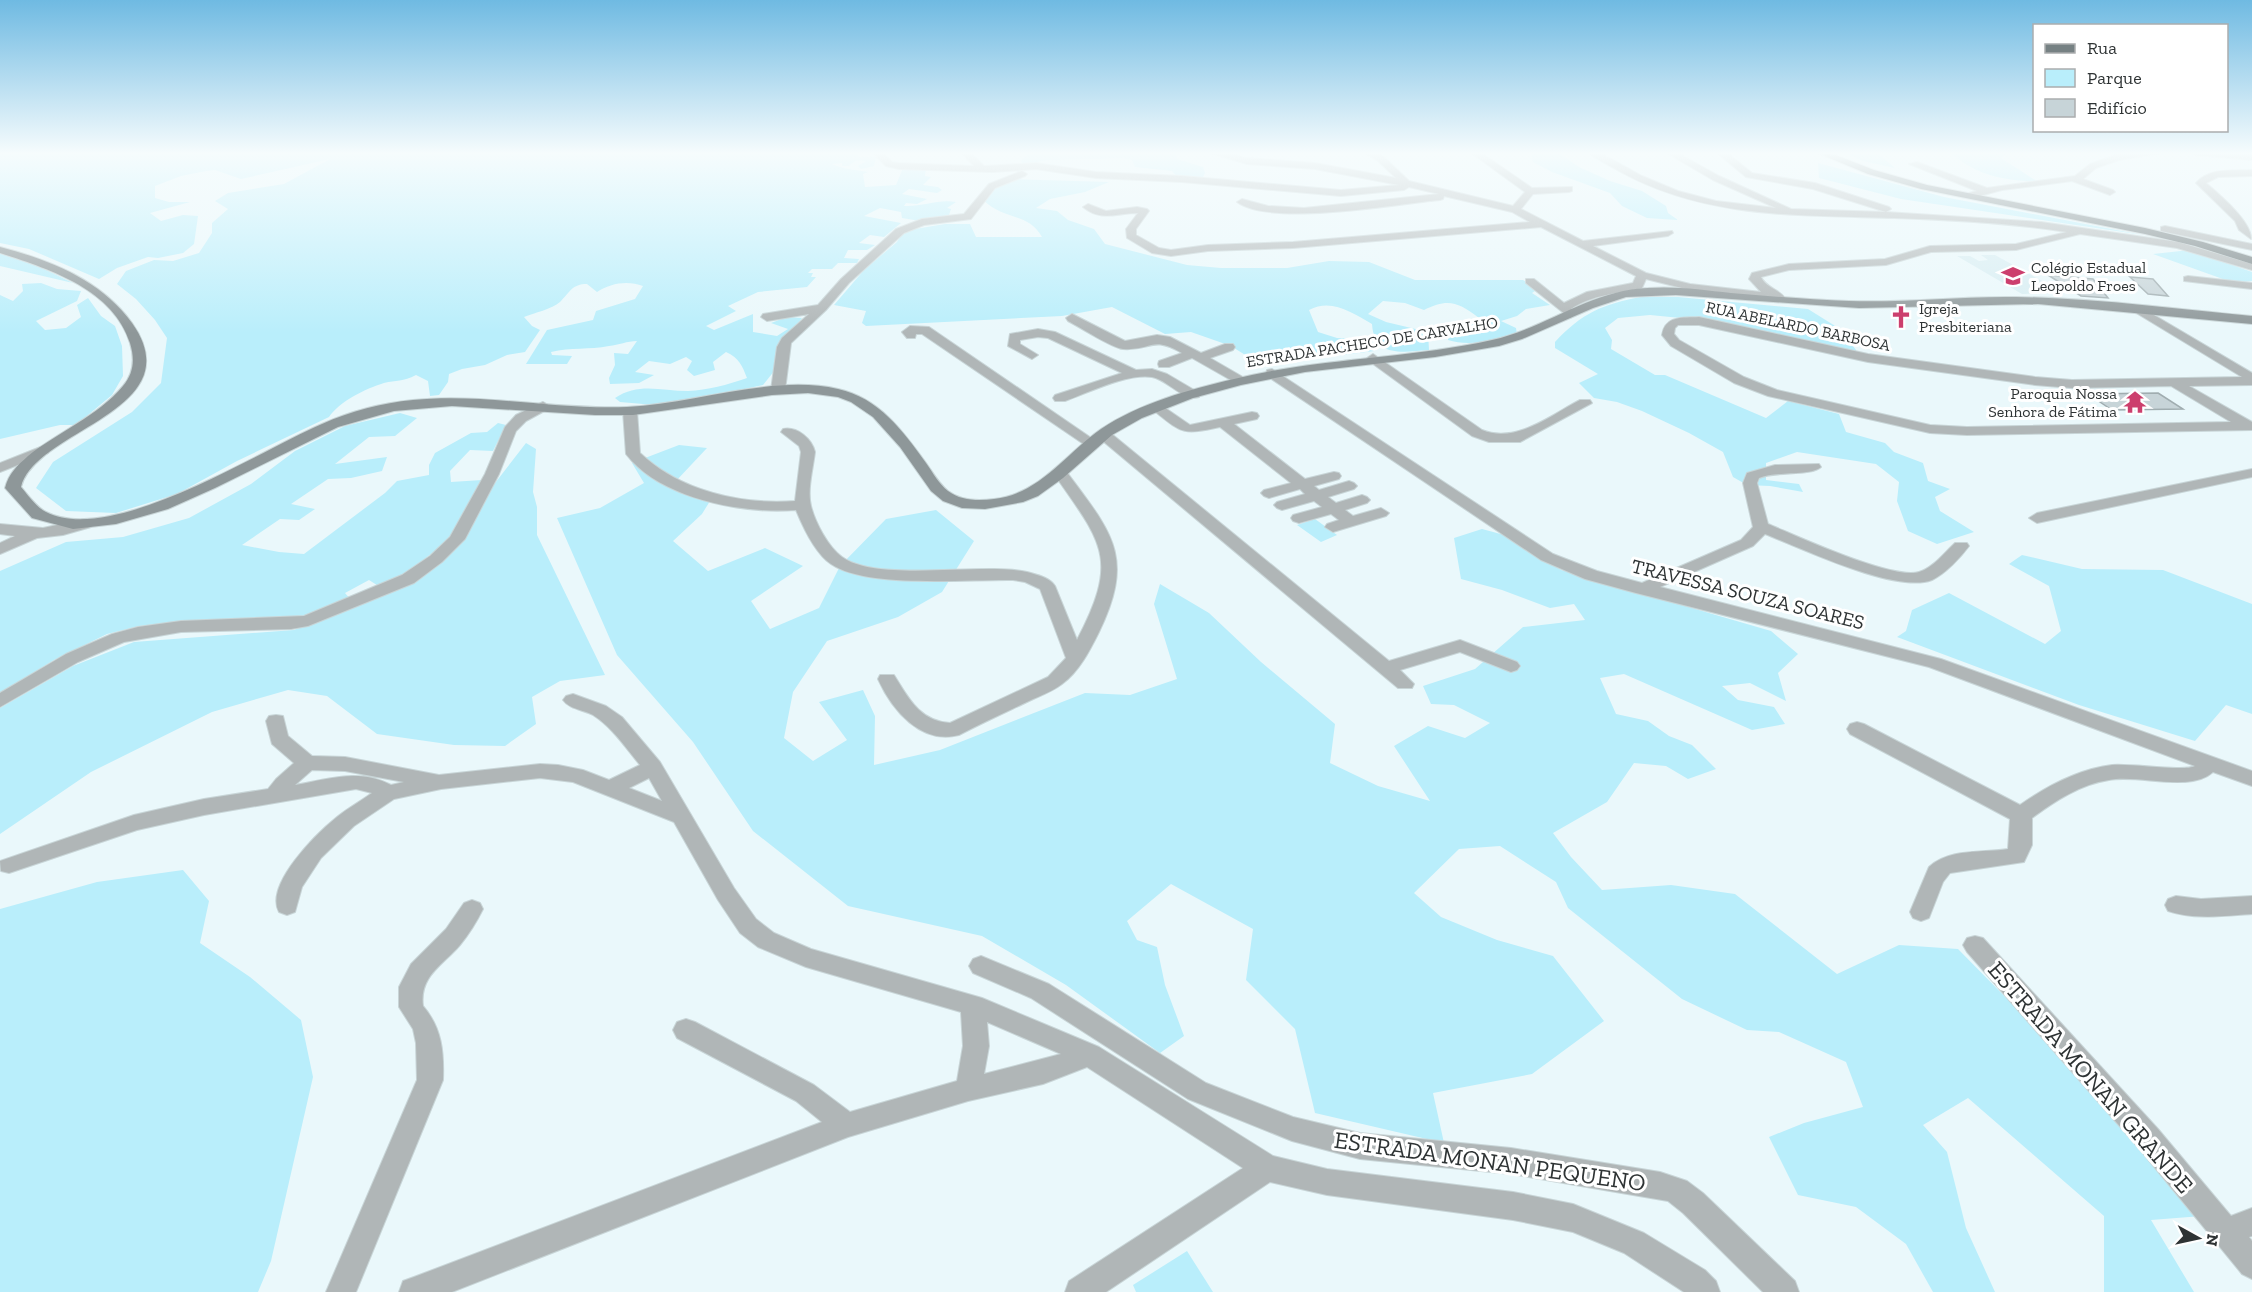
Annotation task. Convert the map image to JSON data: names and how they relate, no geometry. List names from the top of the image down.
{
  "streets": {
    "main road": ["ESTRADA PACHECO DE CARVALHO"],
    "street": [
      "RUA ABELARDO BARBOSA",
      "TRAVESSA SOUZA SOARES",
      "ESTRADA MONAN GRANDE",
      "ESTRADA MONAN PEQUENO"
    ]
  },
  "crossings": [
    ["ESTRADA PACHECO DE CARVALHO", "TRAVESSA SOUZA SOARES"]
  ],
  "places": {
    "school or university": ["Colégio Estadual Leopoldo Froes"],
    "church": ["Igreja Presbiteriana"],
    "temple": ["Paroquia Nossa Senhora de Fátima"]
  },
  "legend": ["Rua", "Parque", "Edifício"],
  "north": "right"
}
